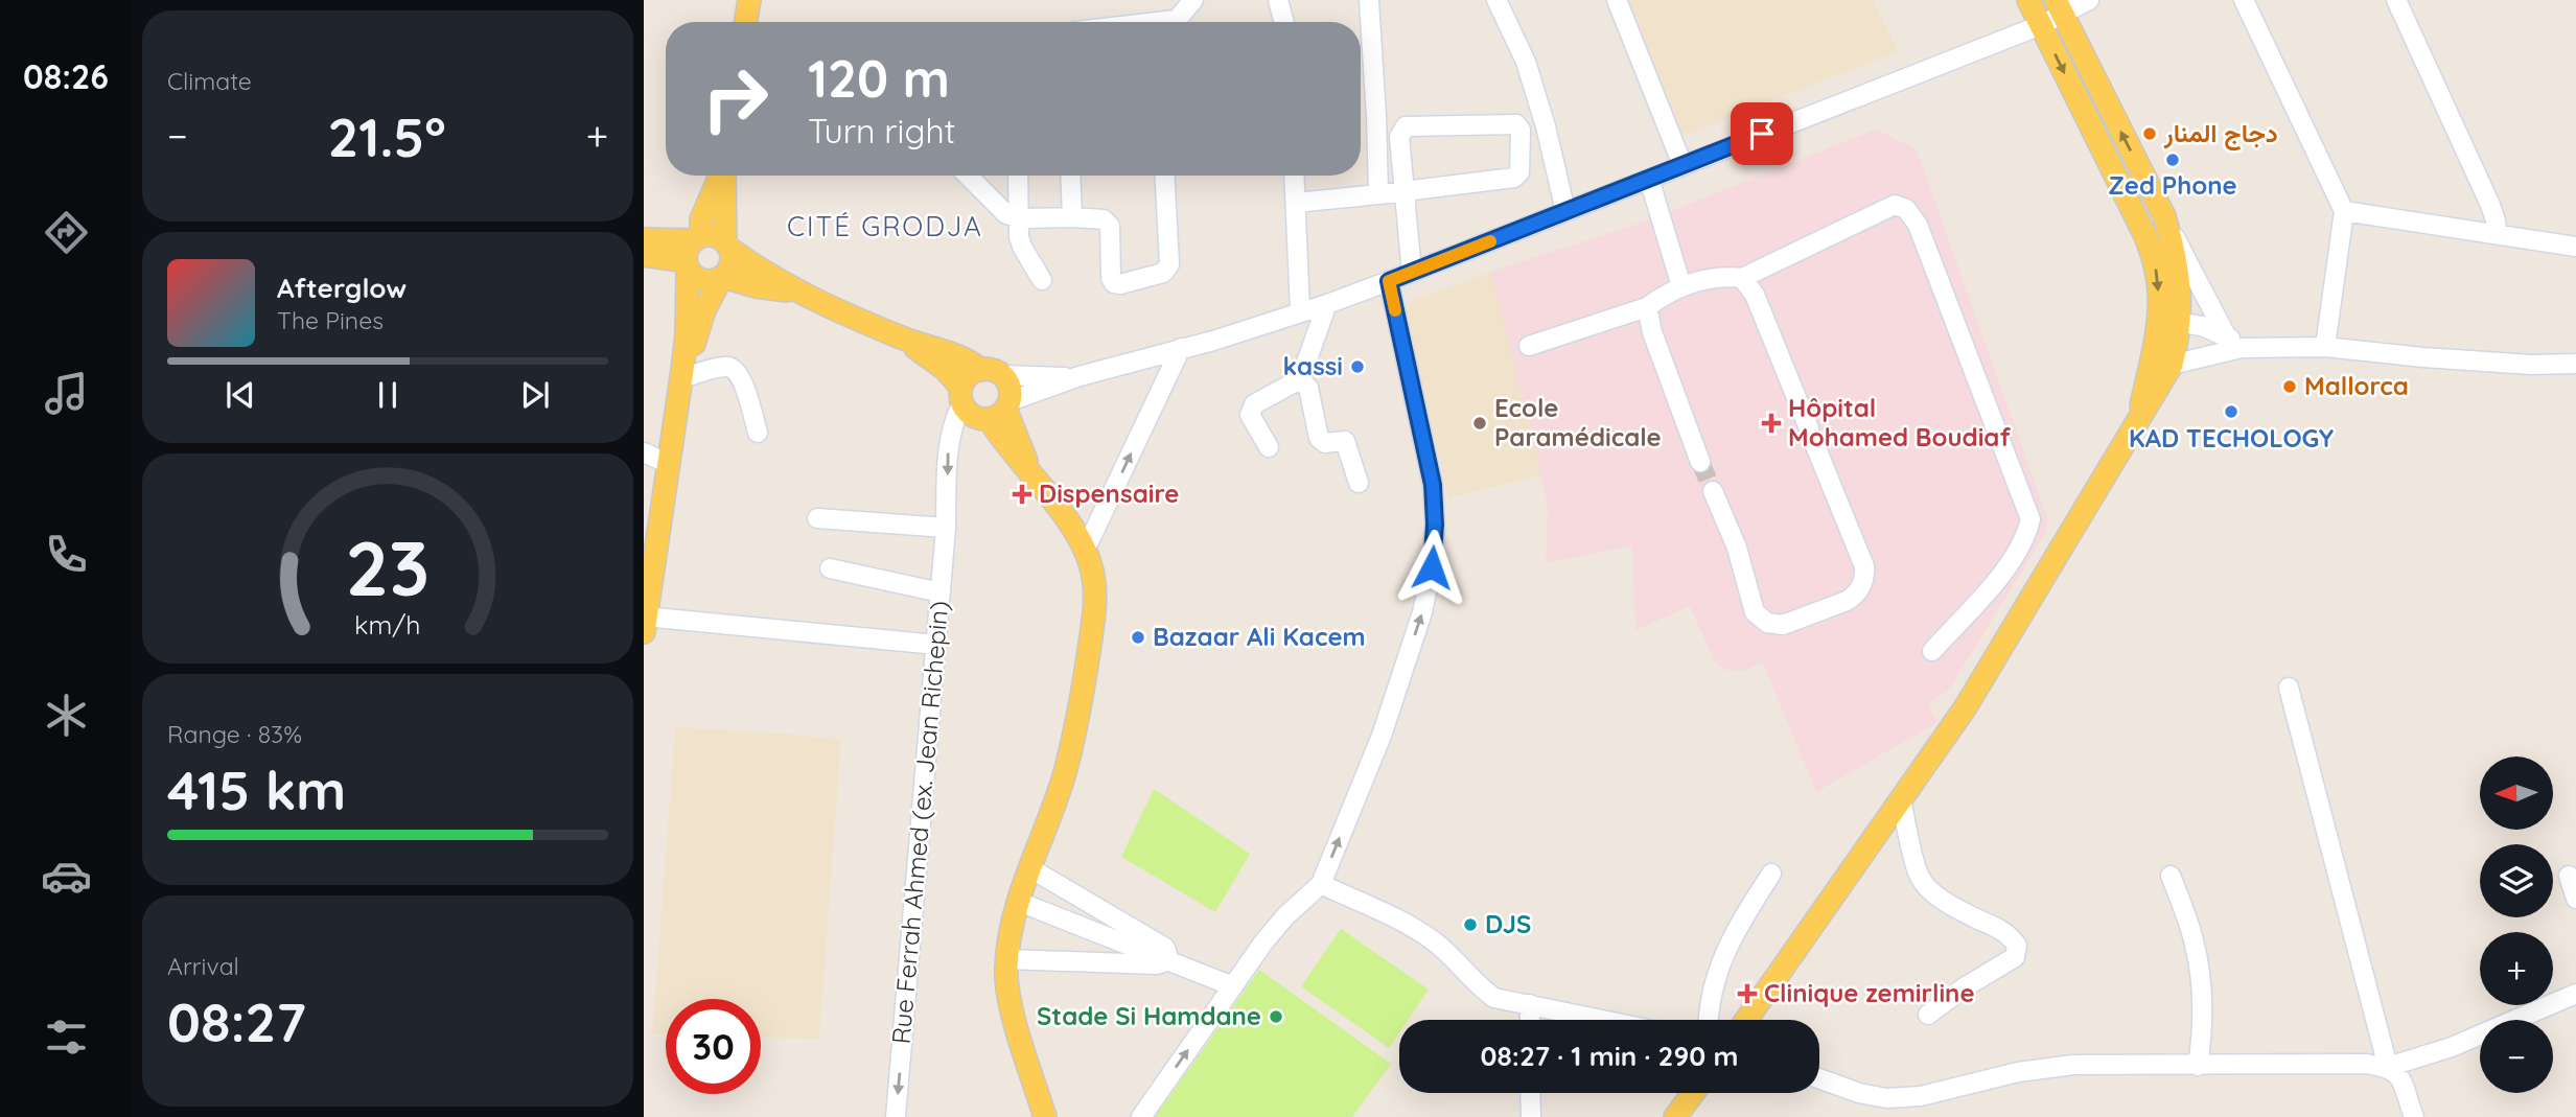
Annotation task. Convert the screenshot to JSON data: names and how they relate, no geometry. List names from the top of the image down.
{
  "streets": {
    "street": ["Rue Ferrah Ahmed (ex. Jean Richepin)"]
  },
  "one_way": ["Rue Ferrah Ahmed (ex. Jean Richepin)"],
  "districts": ["CITÉ GRODJA"],
  "places": {
    "other": [
      "دجاج المنار",
      "Zed Phone",
      "kassi",
      "Mallorca",
      "KAD TECHOLOGY",
      "Ecole Paramédicale",
      "Bazaar Ali Kacem",
      "DJS",
      "Stade Si Hamdane"
    ],
    "health": ["Hôpital Mohamed Boudiaf", "Dispensaire", "Clinique zemirline"]
  },
  "north": "left",
  "page": {
    "tabs": "08:26",
    "tile": [
      "Climate",
      ["Range · 83%", "415 km"],
      ["Arrival", "08:27"]
    ],
    "turn": ["120 m", "Turn right"],
    "heat": ["−", "21.5°", "+"],
    "song": ["Afterglow", "The Pines"],
    "map_buttons": ["+", "−"],
    "limit": "30",
    "trip": "08:27 · 1 min · 290 m",
    "gauge": ["23", "km/h"]
  }
}
